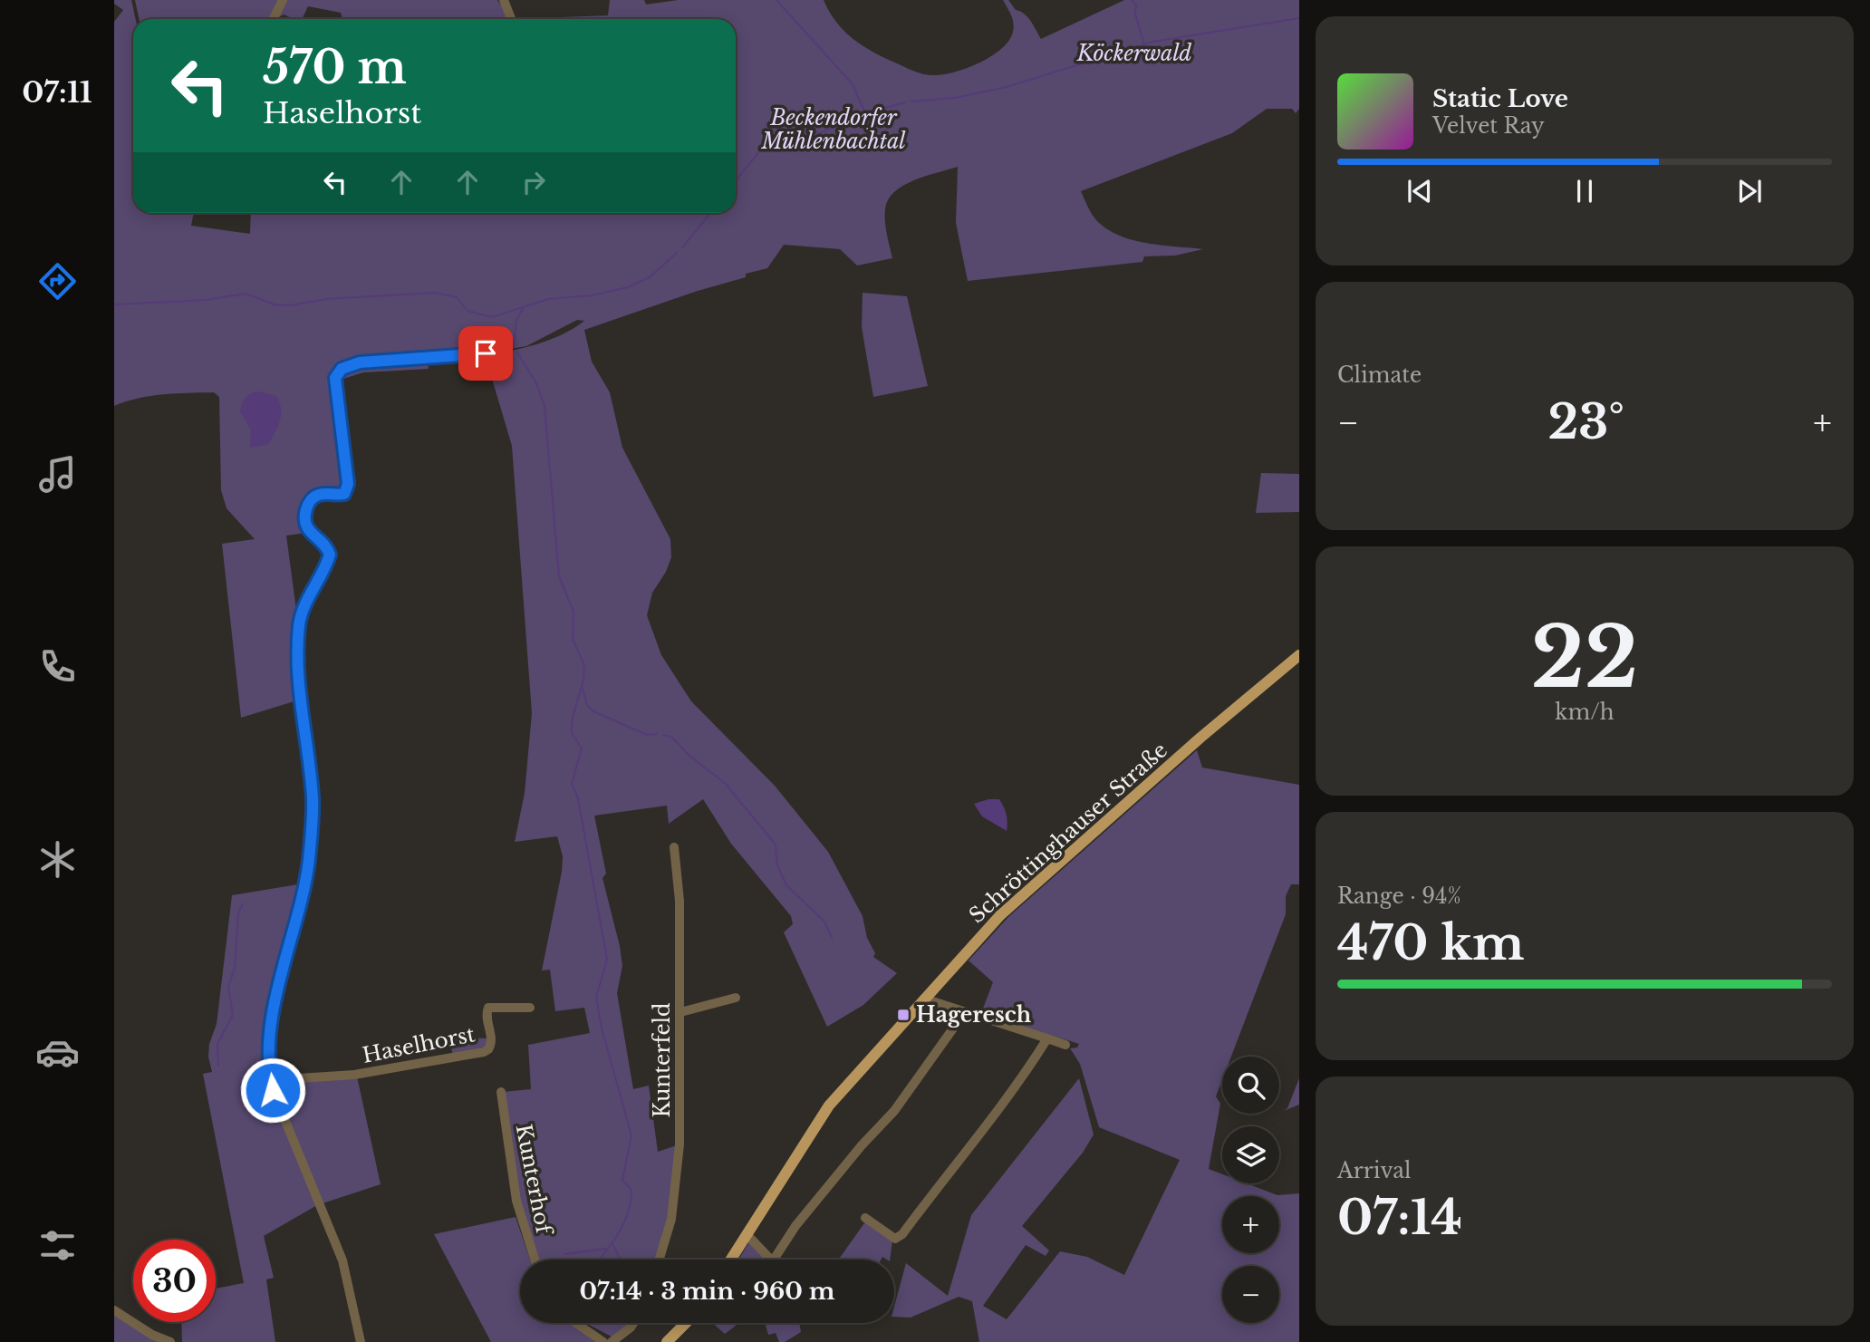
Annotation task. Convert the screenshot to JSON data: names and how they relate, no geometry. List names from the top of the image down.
{
  "streets": {
    "main road": ["Schröttinghauser Straße"],
    "street": ["Haselhorst", "Kunterfeld", "Kunterhof"]
  },
  "parks": ["Köckerwald", "Beckendorfer Mühlenbachtal"],
  "places": {
    "transit": ["Hageresch"]
  },
  "page": {
    "tabs": "07:11",
    "turn": ["570 m", "Haselhorst"],
    "song": ["Static Love", "Velvet Ray"],
    "tile": [
      "Climate",
      ["22", "km/h"],
      ["Range · 94%", "470 km"],
      ["Arrival", "07:14"]
    ],
    "heat": ["−", "23°", "+"],
    "map_buttons": ["+", "−"],
    "limit": "30",
    "trip": "07:14 · 3 min · 960 m"
  }
}
